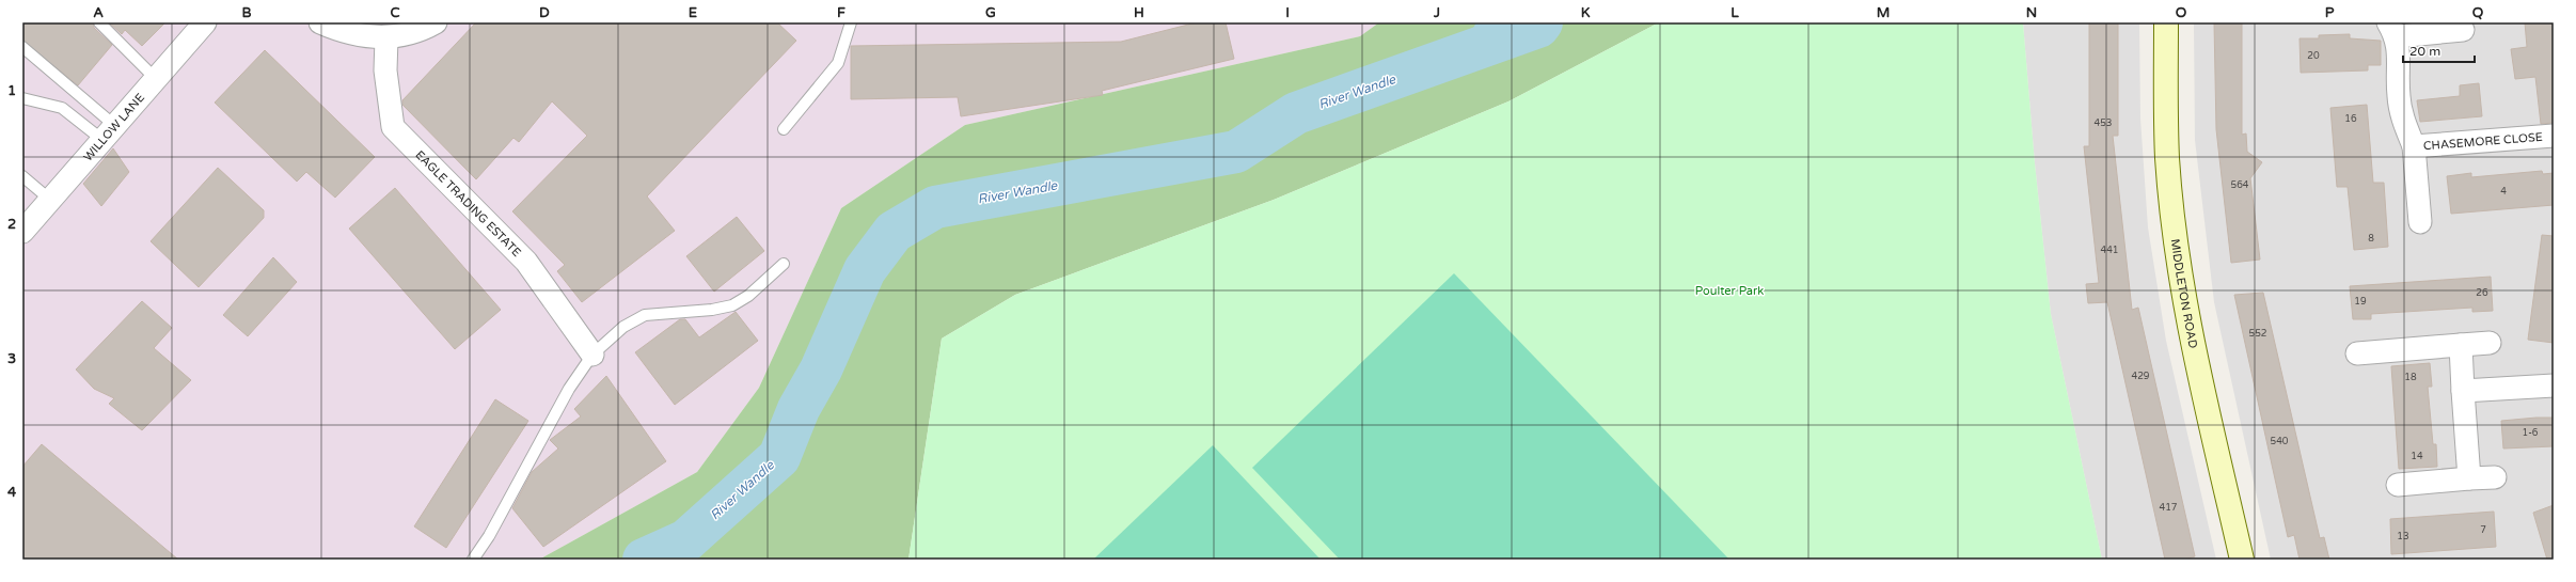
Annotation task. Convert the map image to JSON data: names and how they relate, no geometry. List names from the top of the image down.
{
  "streets": {
    "street": [
      "WILLOW LANE",
      "CHASEMORE CLOSE",
      "EAGLE TRADING ESTATE",
      "MIDDLETON ROAD"
    ]
  },
  "water": ["River Wandle"],
  "parks": ["Poulter Park"],
  "house_numbers": [
    "20",
    "16",
    "453",
    "564",
    "4",
    "8",
    "441",
    "26",
    "19",
    "552",
    "429",
    "18",
    "1-6",
    "540",
    "14",
    "417",
    "7",
    "13"
  ],
  "scale_bar": "20 m",
  "grid": {
    "columns": [
      "A",
      "B",
      "C",
      "D",
      "E",
      "F",
      "G",
      "H",
      "I",
      "J",
      "K",
      "L",
      "M",
      "N",
      "O",
      "P",
      "Q"
    ],
    "rows": [
      "1",
      "2",
      "3",
      "4"
    ]
  }
}
